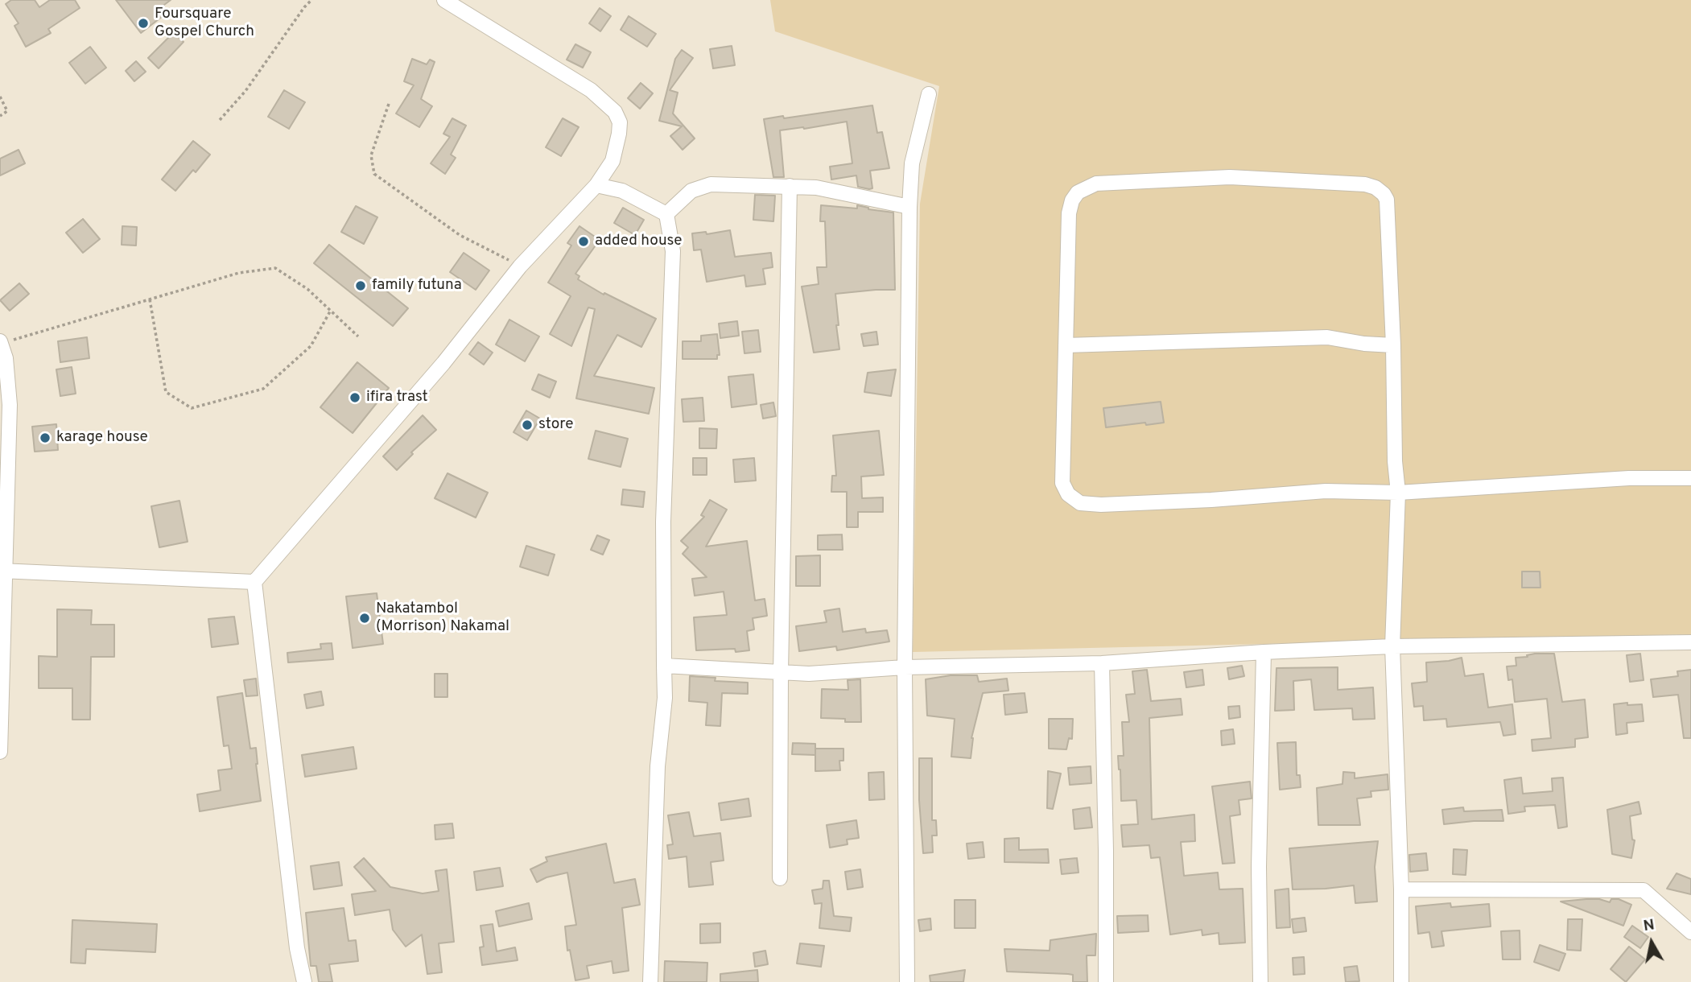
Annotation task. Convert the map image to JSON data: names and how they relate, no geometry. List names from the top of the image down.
{
  "places": [
    "Foursquare Gospel Church",
    "added house",
    "family futuna",
    "ifira trast",
    "store",
    "karage house",
    "Nakatambol (Morrison) Nakamal"
  ],
  "north": "top"
}
